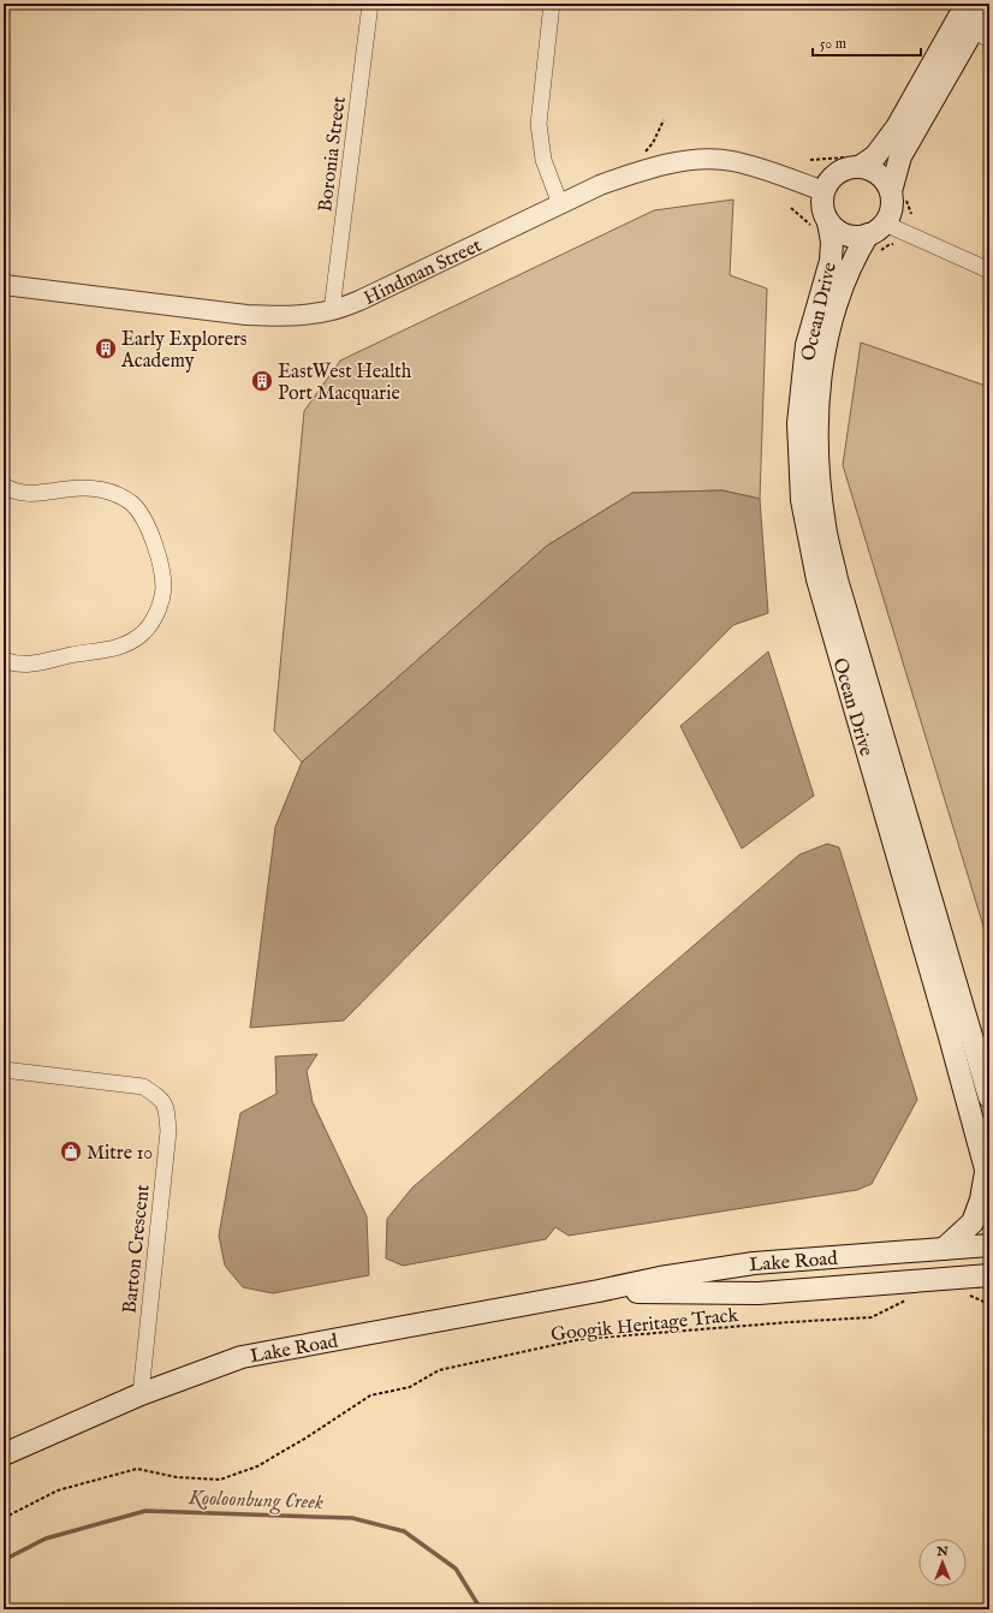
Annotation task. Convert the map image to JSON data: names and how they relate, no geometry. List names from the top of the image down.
{
  "streets": {
    "main road": ["Ocean Drive", "Lake Road"],
    "street": ["Boronia Street", "Hindman Street", "Barton Crescent"],
    "path": ["Googik Heritage Track"]
  },
  "crossings": [
    ["Boronia Street", "Hindman Street"],
    ["Hindman Street", "Ocean Drive"],
    ["Barton Crescent", "Lake Road"]
  ],
  "water": ["Kooloonbung Creek"],
  "places": {
    "building": ["Early Explorers Academy", "EastWest Health Port Macquarie"],
    "shop": ["Mitre 10"]
  },
  "scale_bar": "50 m",
  "north": "top"
}
